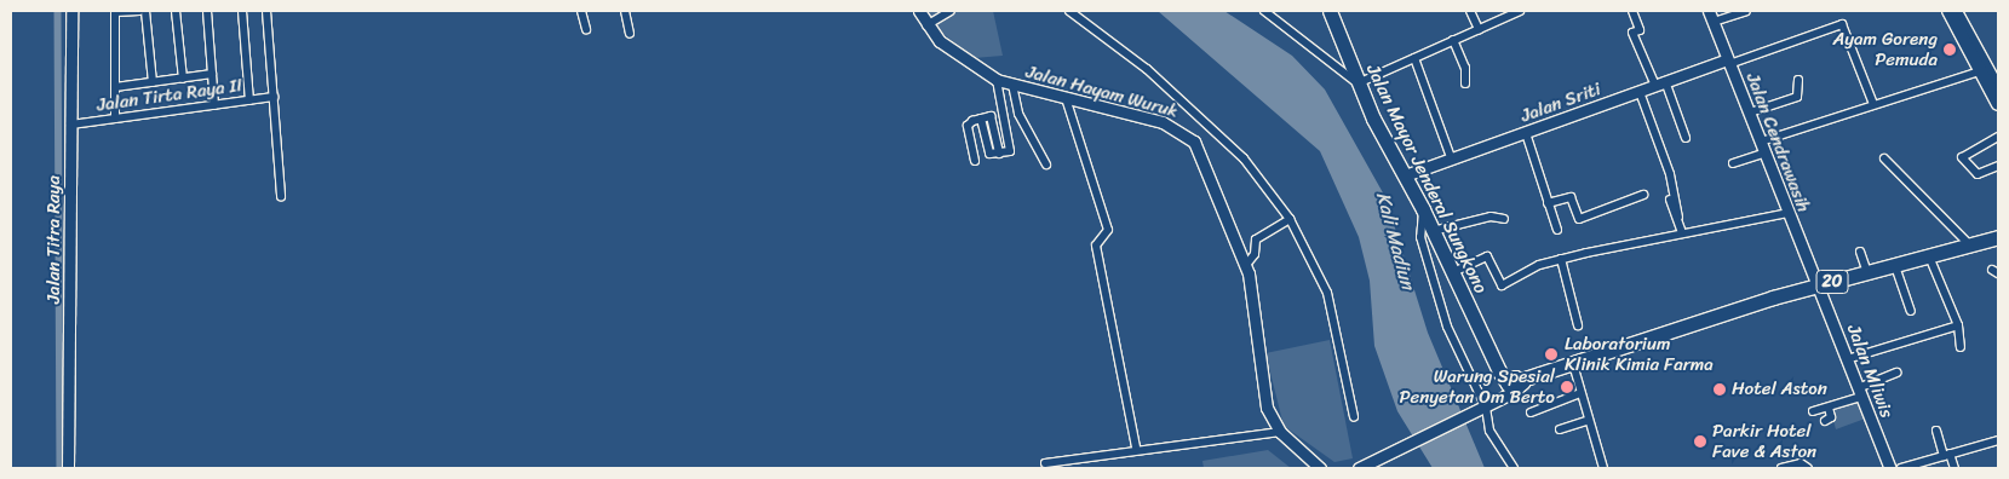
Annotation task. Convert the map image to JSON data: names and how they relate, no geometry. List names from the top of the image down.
{
  "streets": {
    "highway": ["Jalan Mayor Jenderal Sungkono", "20"],
    "street": [
      "Jalan Hayam Wuruk",
      "Jalan Tirta Raya II",
      "Jalan Sriti",
      "Jalan Cendrawasih",
      "Jalan Titra Raya",
      "Jalan Mliwis"
    ]
  },
  "crossings": [
    ["Jalan Tirta Raya II", "Jalan Titra Raya"],
    ["Jalan Sriti", "Jalan Cendrawasih"],
    ["Jalan Sriti", "Jalan Mayor Jenderal Sungkono"],
    ["Jalan Cendrawasih", "20"],
    ["Jalan Cendrawasih", "Jalan Mliwis"],
    ["Jalan Mayor Jenderal Sungkono", "20"],
    ["20", "Jalan Mliwis"]
  ],
  "water": ["Kali Madiun"],
  "places": [
    "Ayam Goreng Pemuda",
    "Laboratorium Klinik Kimia Farma",
    "Warung Spesial Penyetan Om Berto",
    "Hotel Aston",
    "Parkir Hotel Fave & Aston"
  ]
}
